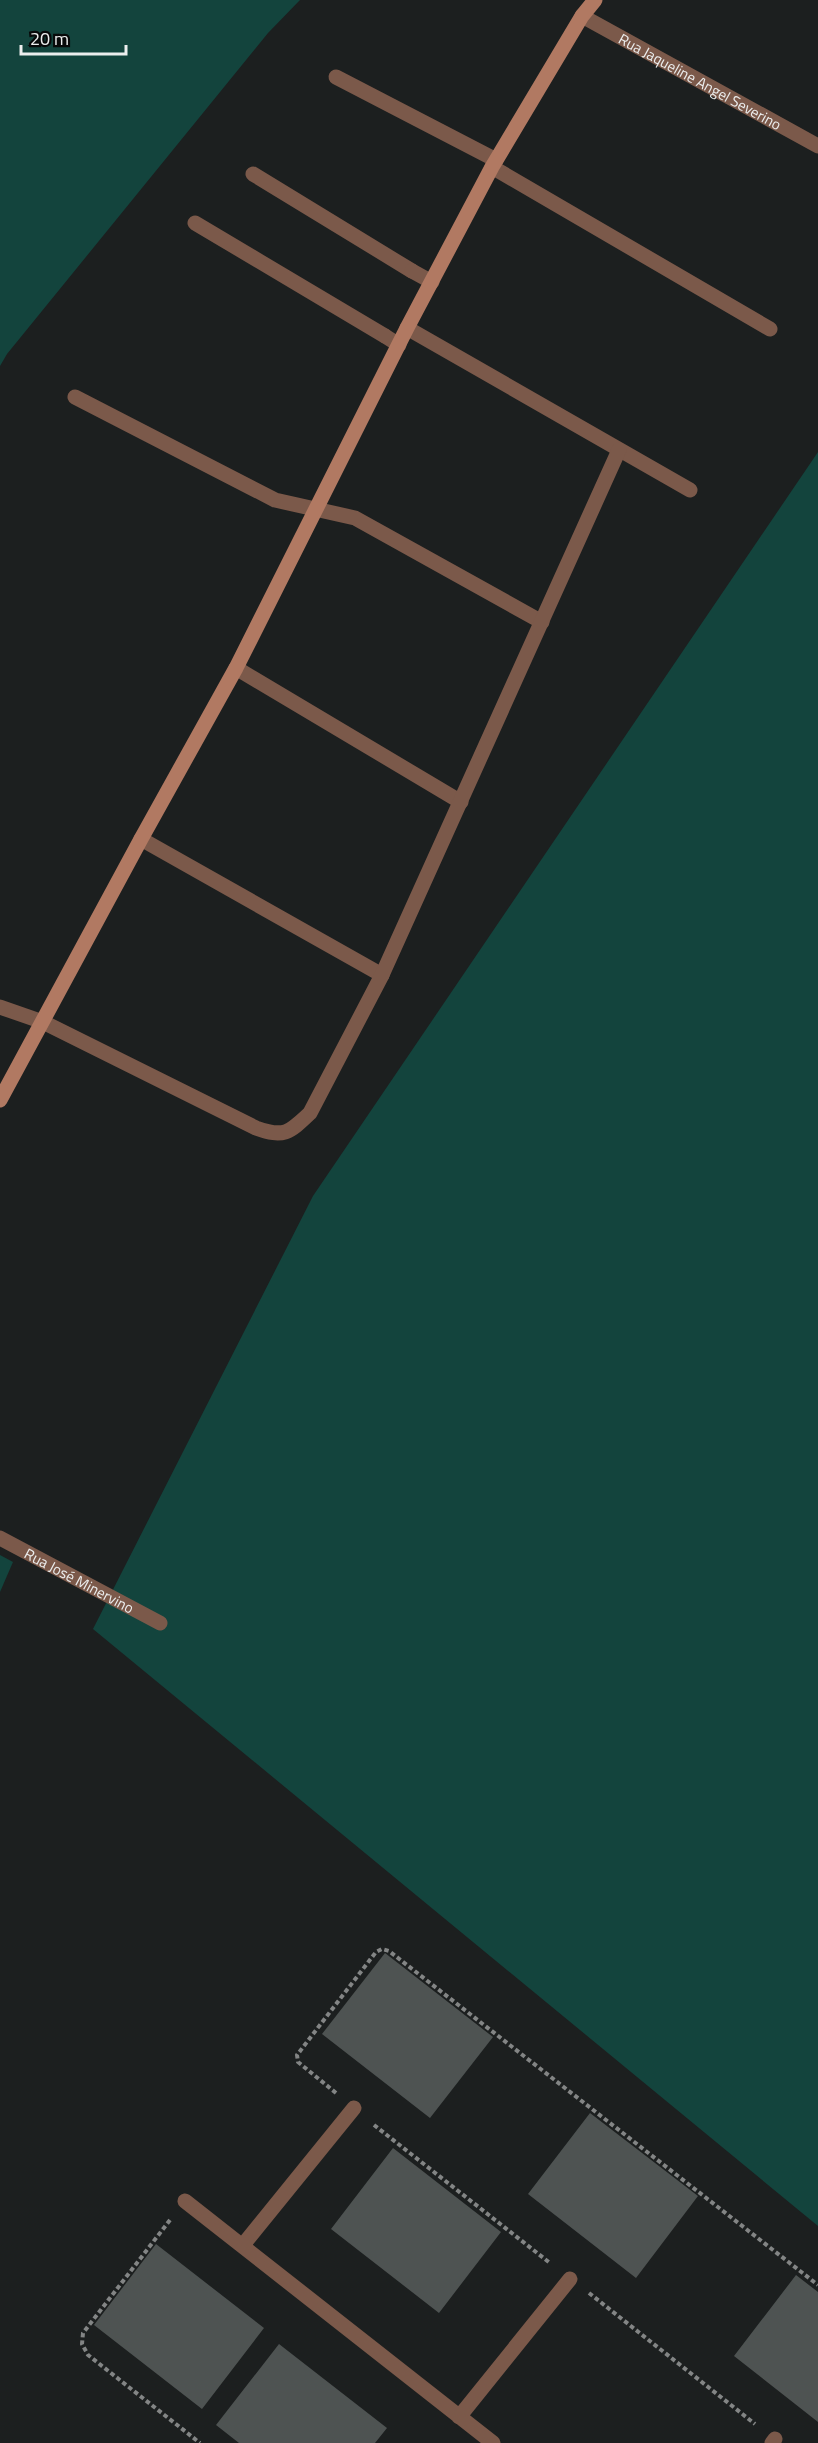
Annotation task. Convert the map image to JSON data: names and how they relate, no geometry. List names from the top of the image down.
{
  "streets": {
    "street": ["Rua Jaqueline Angel Severino", "Rua José Minervino"]
  },
  "scale_bar": "20 m"
}
